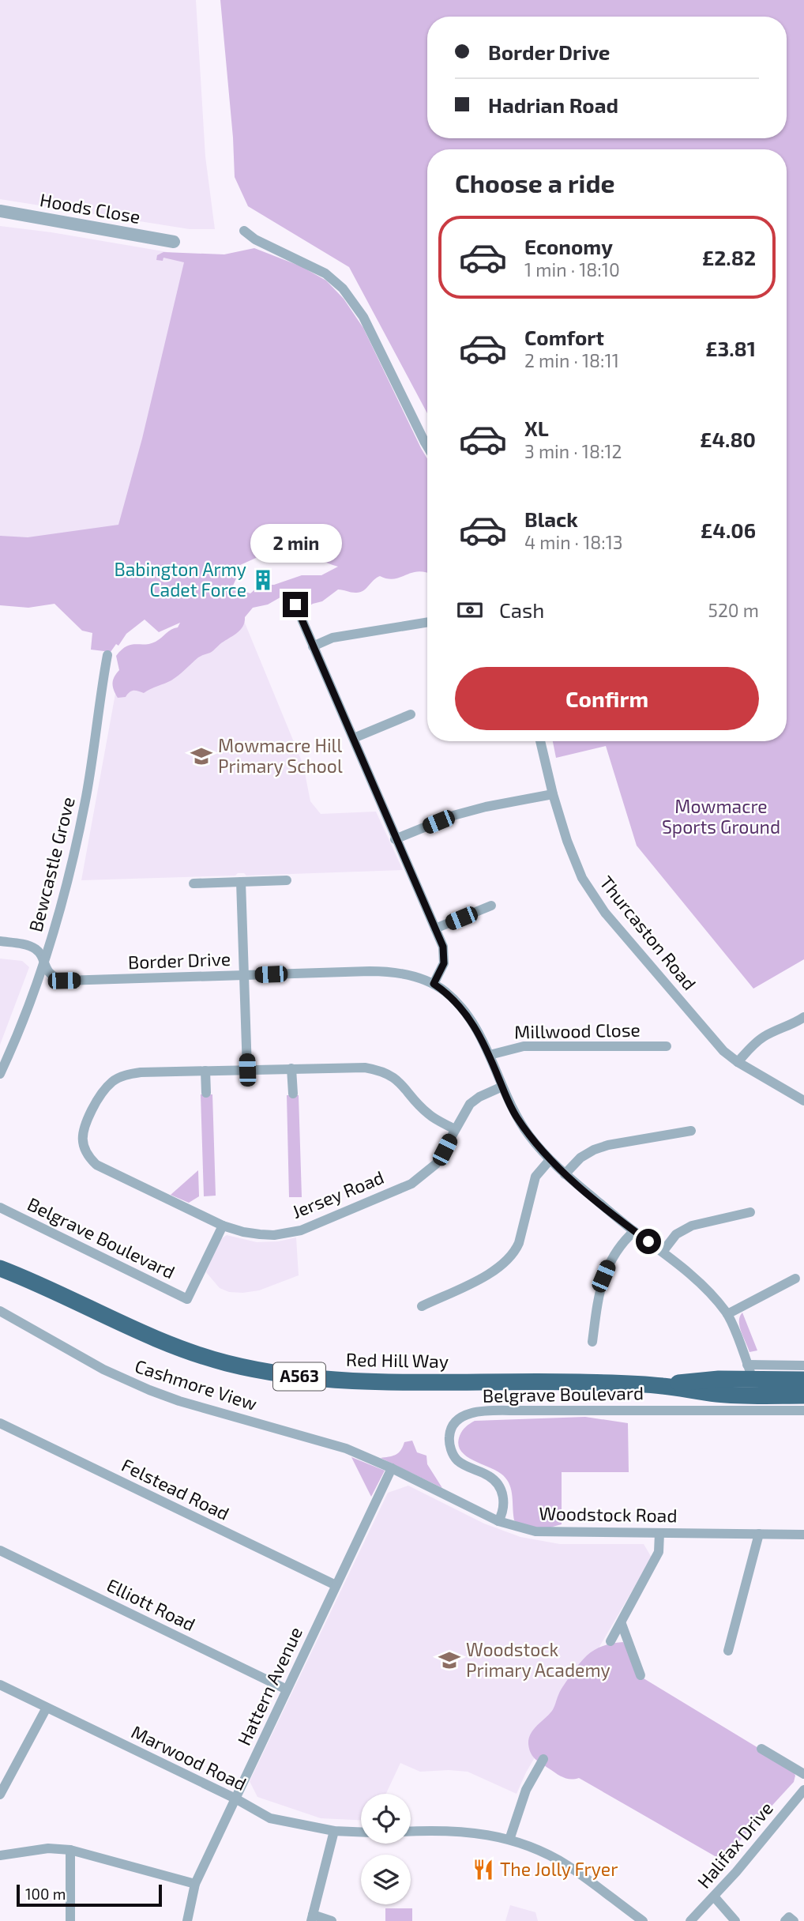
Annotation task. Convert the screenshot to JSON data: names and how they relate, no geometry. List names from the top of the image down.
{
  "streets": {
    "highway": ["Red Hill Way", "A563"],
    "street": [
      "Hoods Close",
      "Bewcastle Grove",
      "Thurcaston Road",
      "Border Drive",
      "Millwood Close",
      "Jersey Road",
      "Belgrave Boulevard",
      "Cashmore View",
      "Felstead Road",
      "Woodstock Road",
      "Elliott Road",
      "Hattern Avenue",
      "Marwood Road",
      "Halifax Drive"
    ]
  },
  "crossings": [
    ["Bewcastle Grove", "Border Drive"],
    ["Border Drive", "Millwood Close"],
    ["Border Drive", "Jersey Road"],
    ["Border Drive", "Red Hill Way"],
    ["Jersey Road", "Belgrave Boulevard"],
    ["Belgrave Boulevard", "Woodstock Road"],
    ["Cashmore View", "Woodstock Road"],
    ["Cashmore View", "Hattern Avenue"],
    ["Felstead Road", "Hattern Avenue"],
    ["Woodstock Road", "Hattern Avenue"],
    ["Elliott Road", "Hattern Avenue"],
    ["Hattern Avenue", "Marwood Road"]
  ],
  "parks": ["Mowmacre Sports Ground"],
  "places": {
    "building": ["Babington Army Cadet Force"],
    "school or university": ["Mowmacre Hill Primary School", "Woodstock Primary Academy"],
    "restaurant": ["The Jolly Fryer"]
  },
  "scale_bar": "100 m",
  "page": {
    "banner": ["Border Drive", "Hadrian Road"],
    "heading": "Choose a ride",
    "list": [
      {
        "name": "Economy",
        "note": "1 min · 18:10",
        "value": "£2.82"
      },
      {
        "name": "Comfort",
        "note": "2 min · 18:11",
        "value": "£3.81"
      },
      {
        "name": "XL",
        "note": "3 min · 18:12",
        "value": "£4.80"
      },
      {
        "name": "Black",
        "note": "4 min · 18:13",
        "value": "£4.06"
      }
    ],
    "bubble": "2 min",
    "pay": ["Cash", "520 m"],
    "buttons": "Confirm",
    "scale": "100 m"
  }
}
